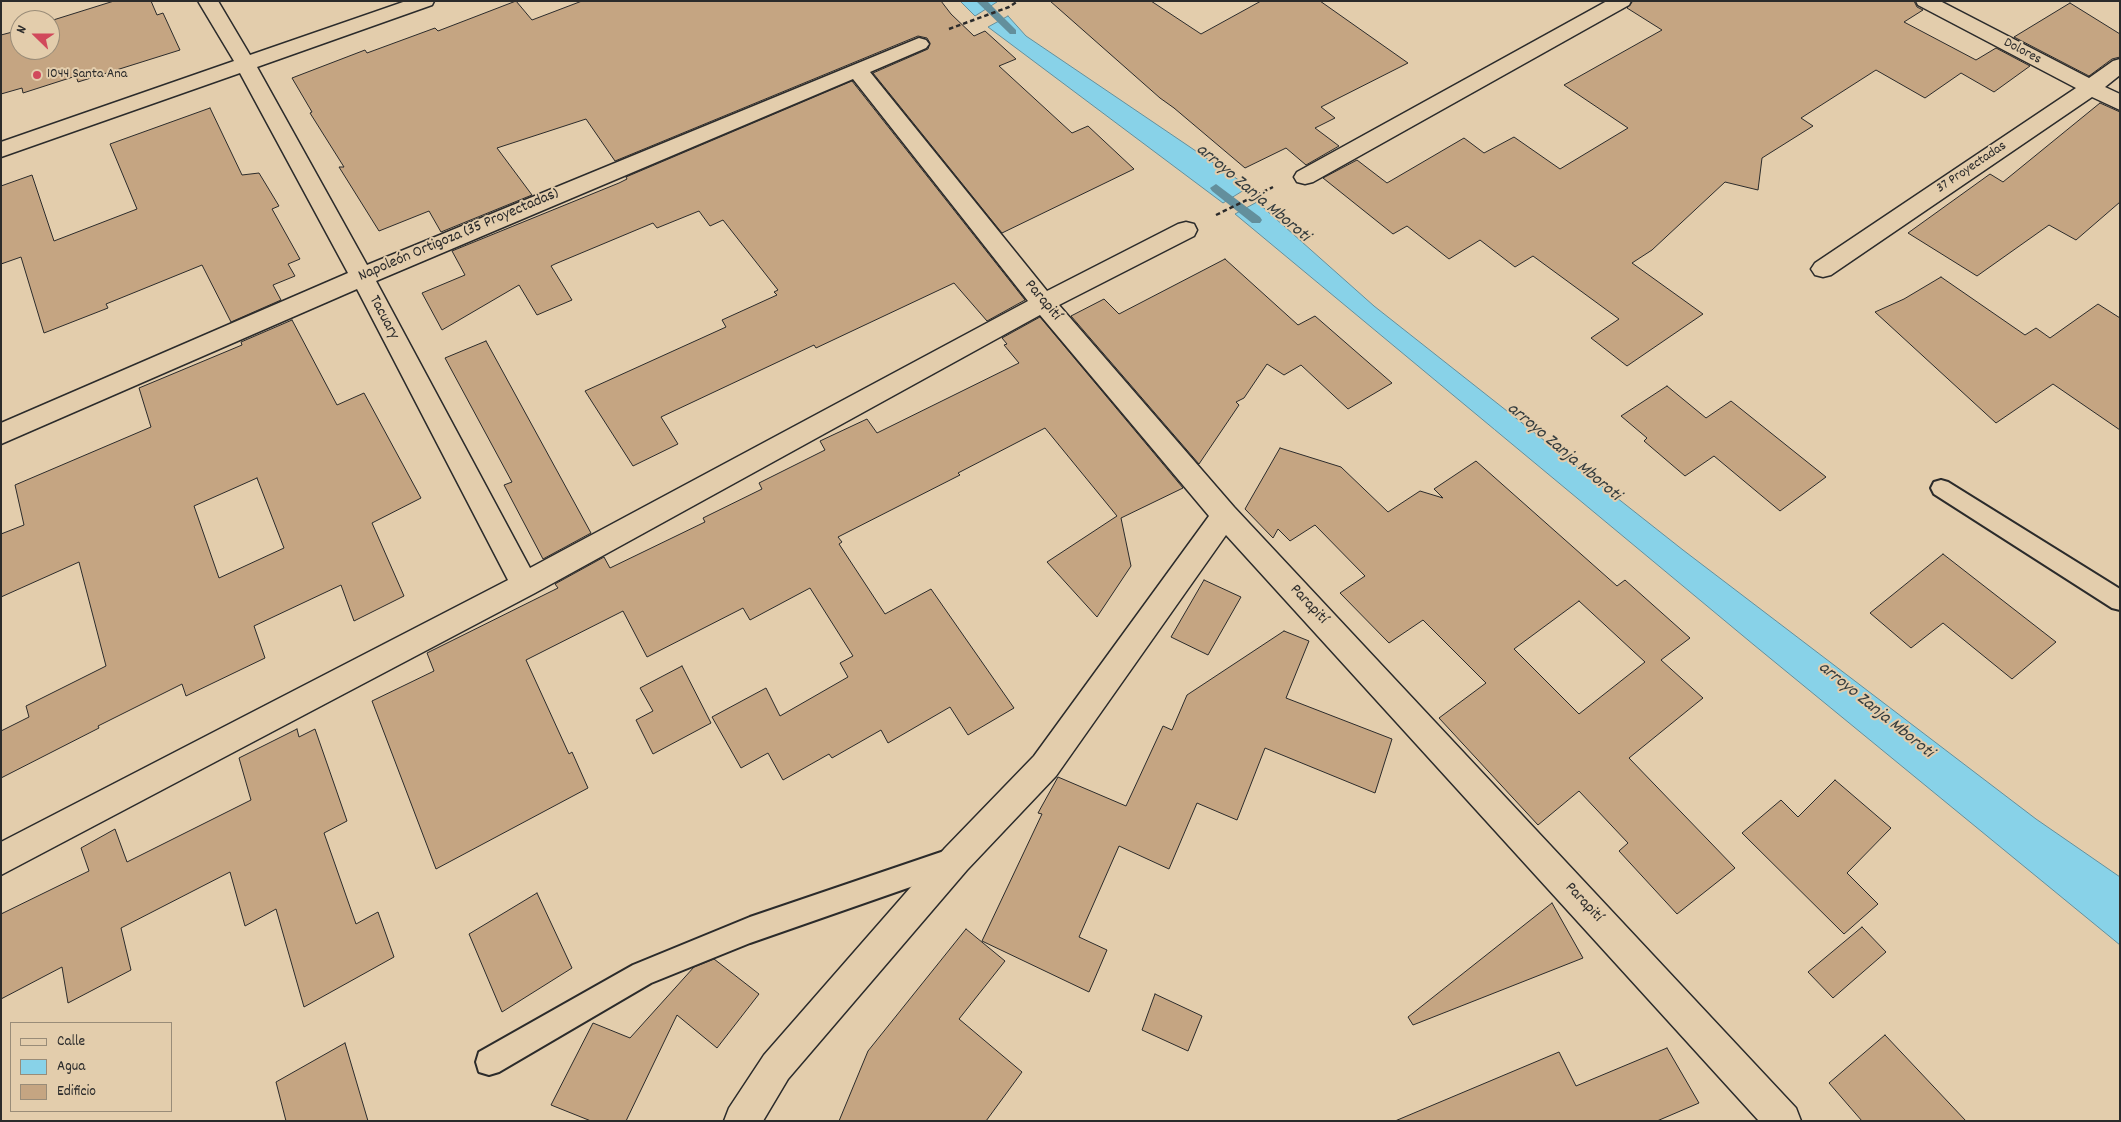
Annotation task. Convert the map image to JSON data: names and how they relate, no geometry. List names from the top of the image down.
{
  "streets": {
    "street": [
      "Dolores",
      "37 Proyectadas",
      "Napoleón Ortigoza (35 Proyectadas)",
      "Parapití",
      "Tacuary"
    ]
  },
  "crossings": [
    ["Dolores", "37 Proyectadas"],
    ["Napoleón Ortigoza (35 Proyectadas)", "Parapití"],
    ["Napoleón Ortigoza (35 Proyectadas)", "Tacuary"]
  ],
  "water": ["arroyo Zanja Mboroti"],
  "places": ["1044 Santa Ana"],
  "legend": ["Calle", "Agua", "Edificio"],
  "north": "left"
}
